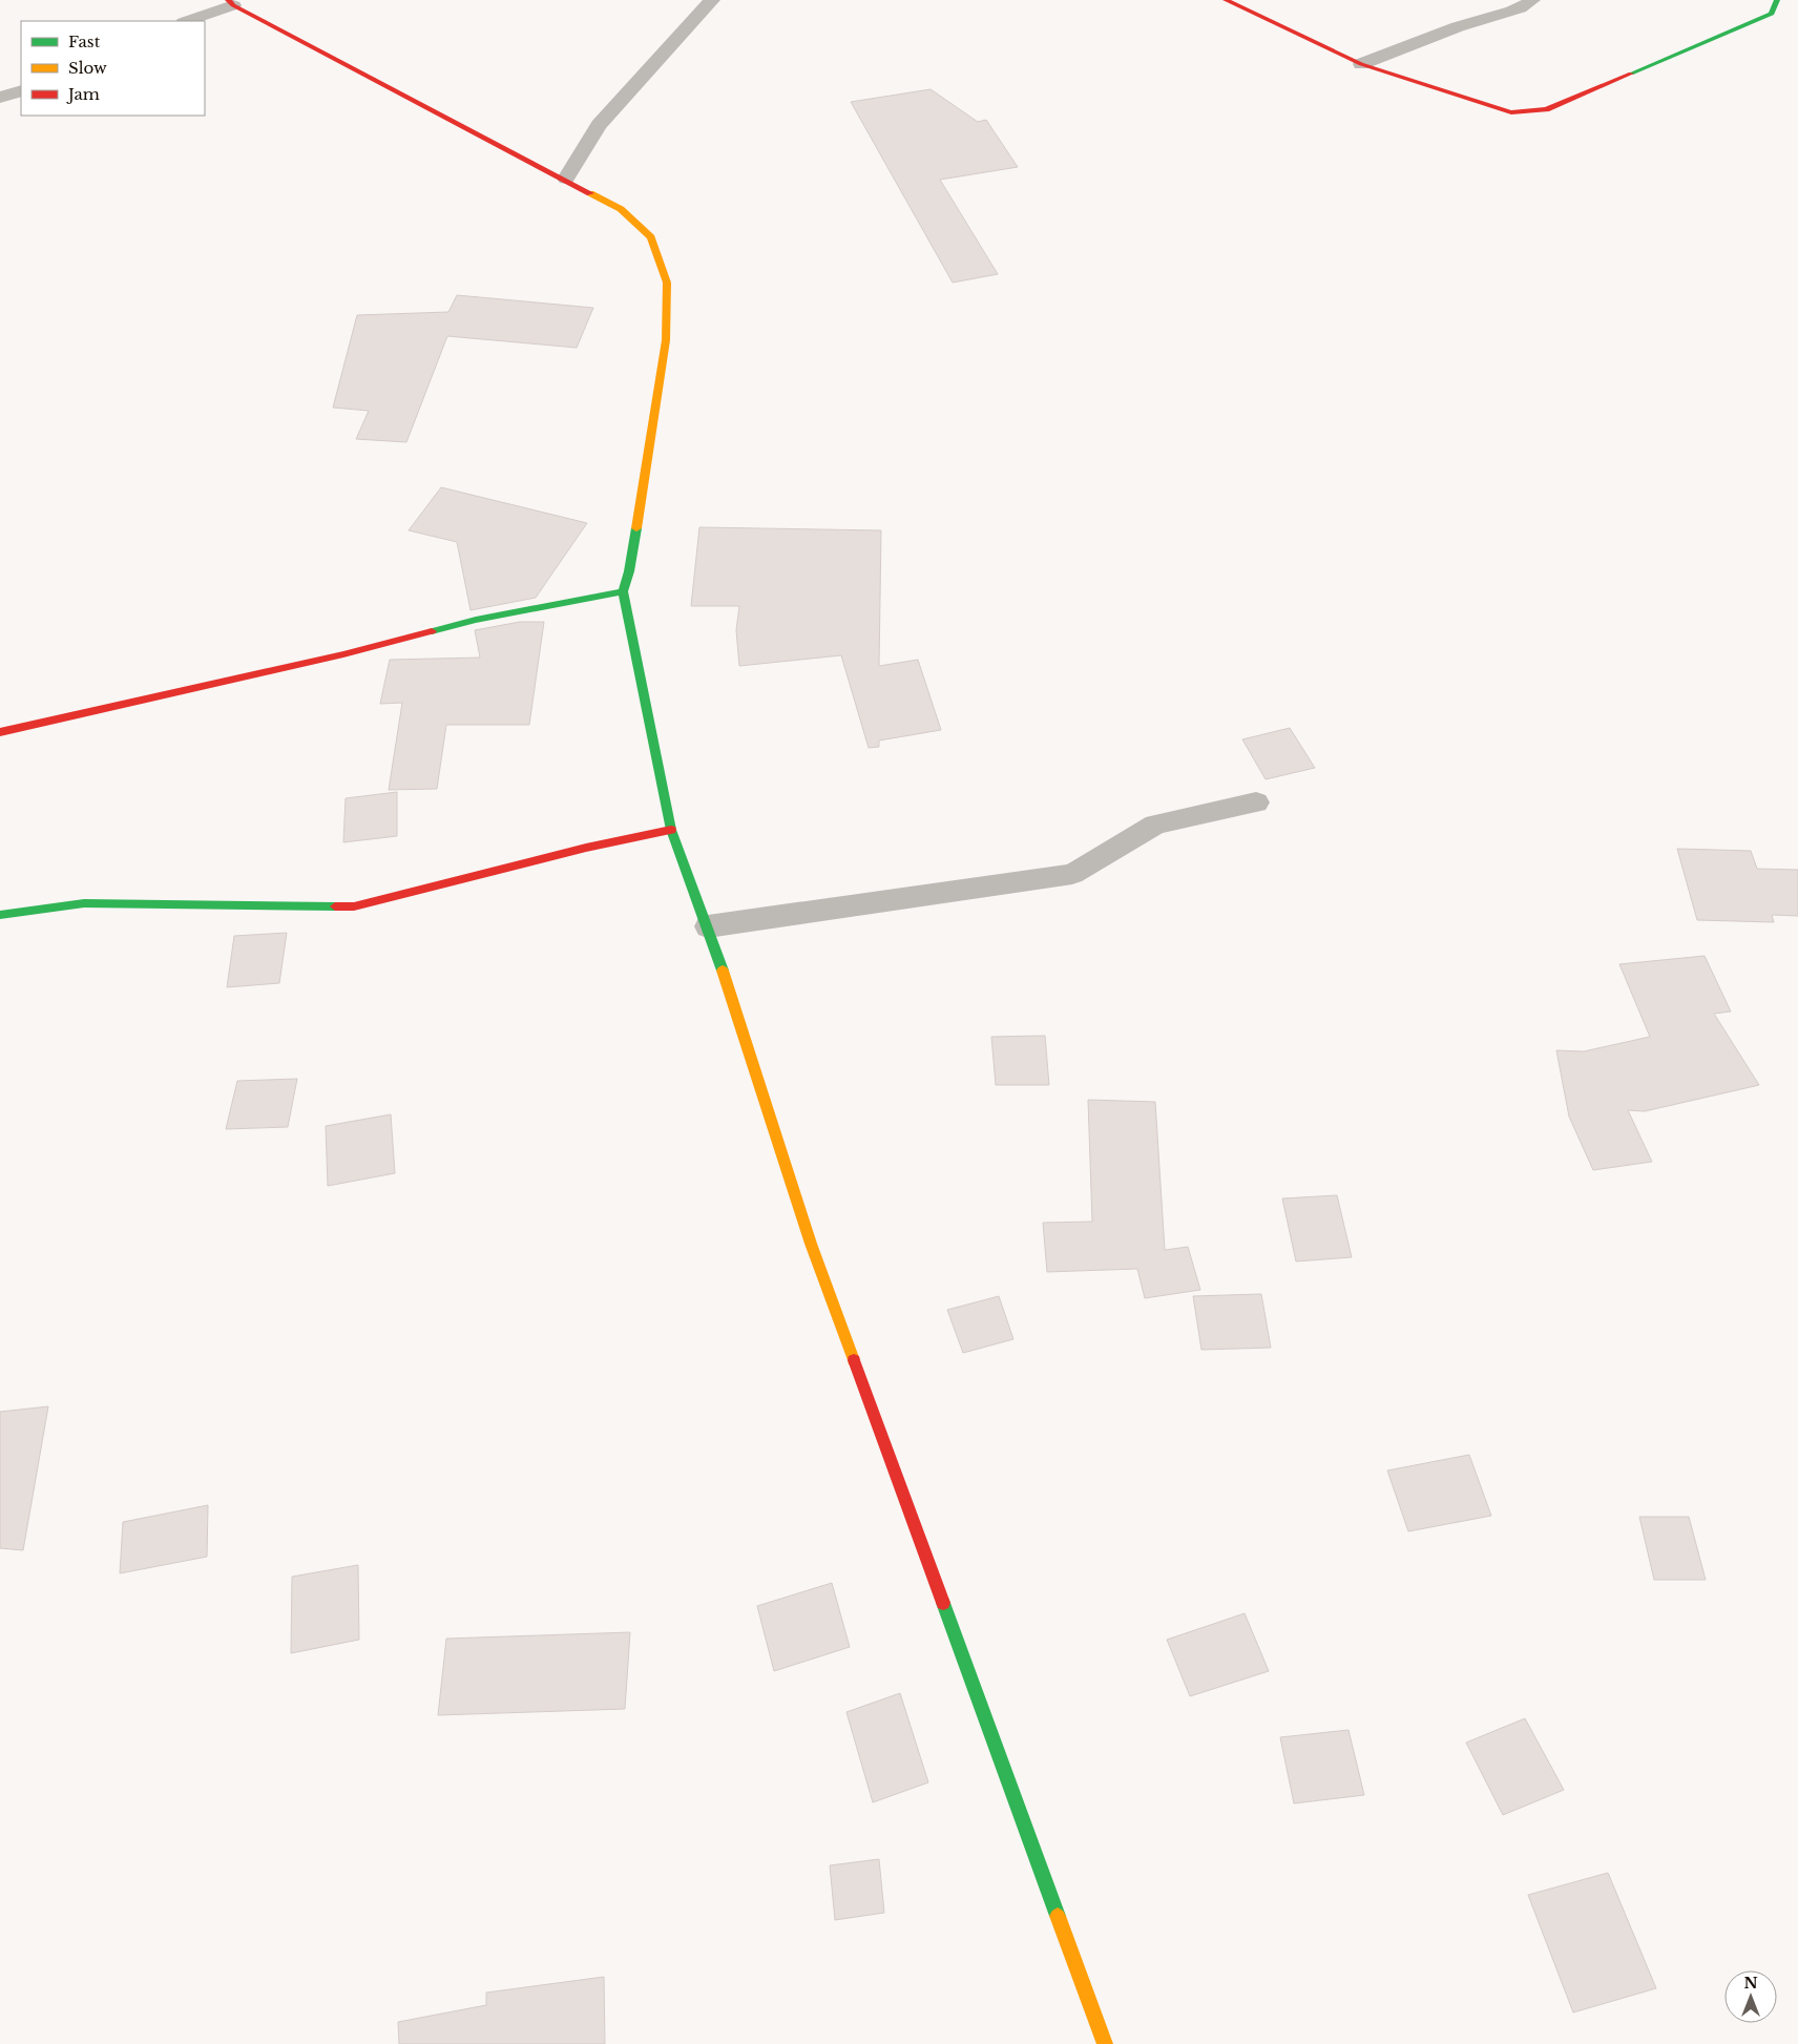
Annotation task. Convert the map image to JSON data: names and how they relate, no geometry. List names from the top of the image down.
{
  "legend": ["Fast", "Slow", "Jam"],
  "north": "top"
}
